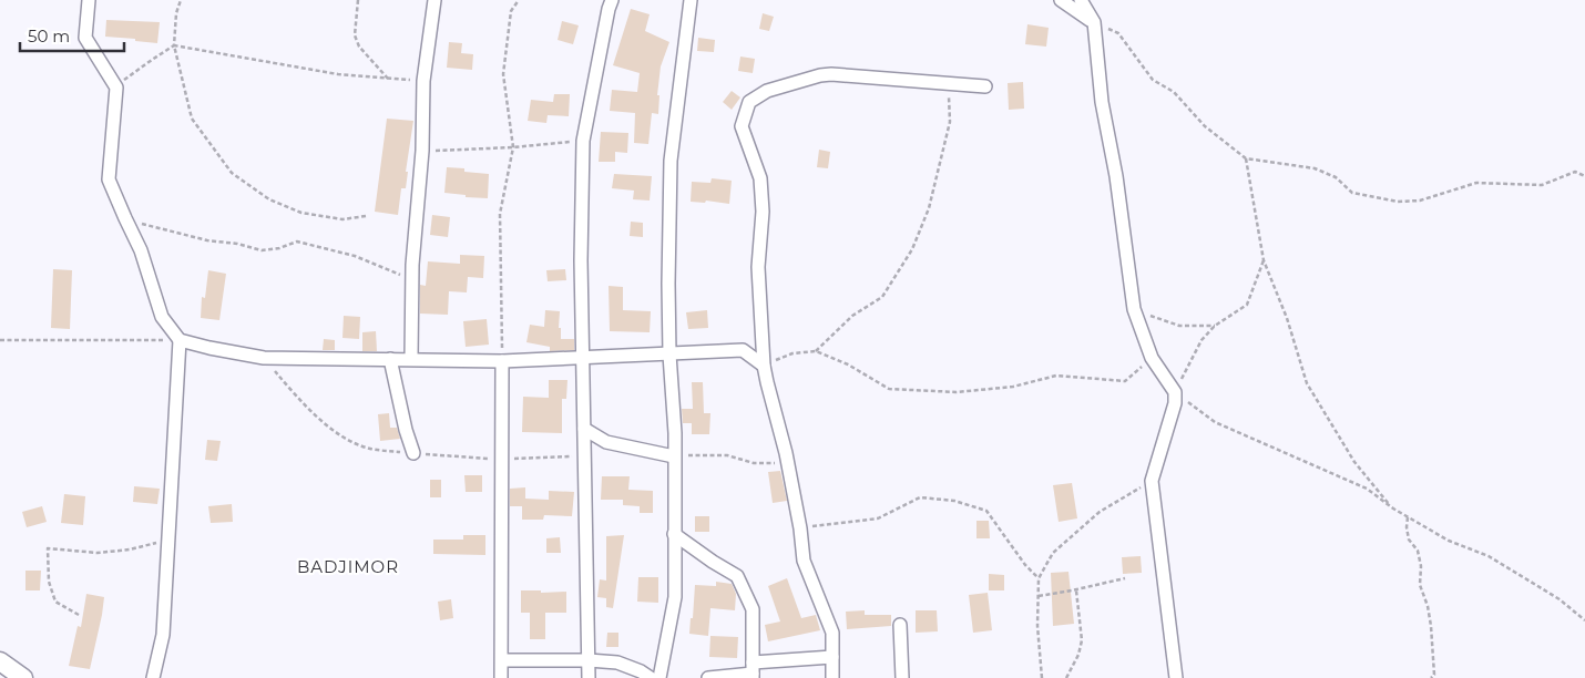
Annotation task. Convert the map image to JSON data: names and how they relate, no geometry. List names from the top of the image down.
{
  "districts": ["BADJIMOR"],
  "scale_bar": "50 m"
}
